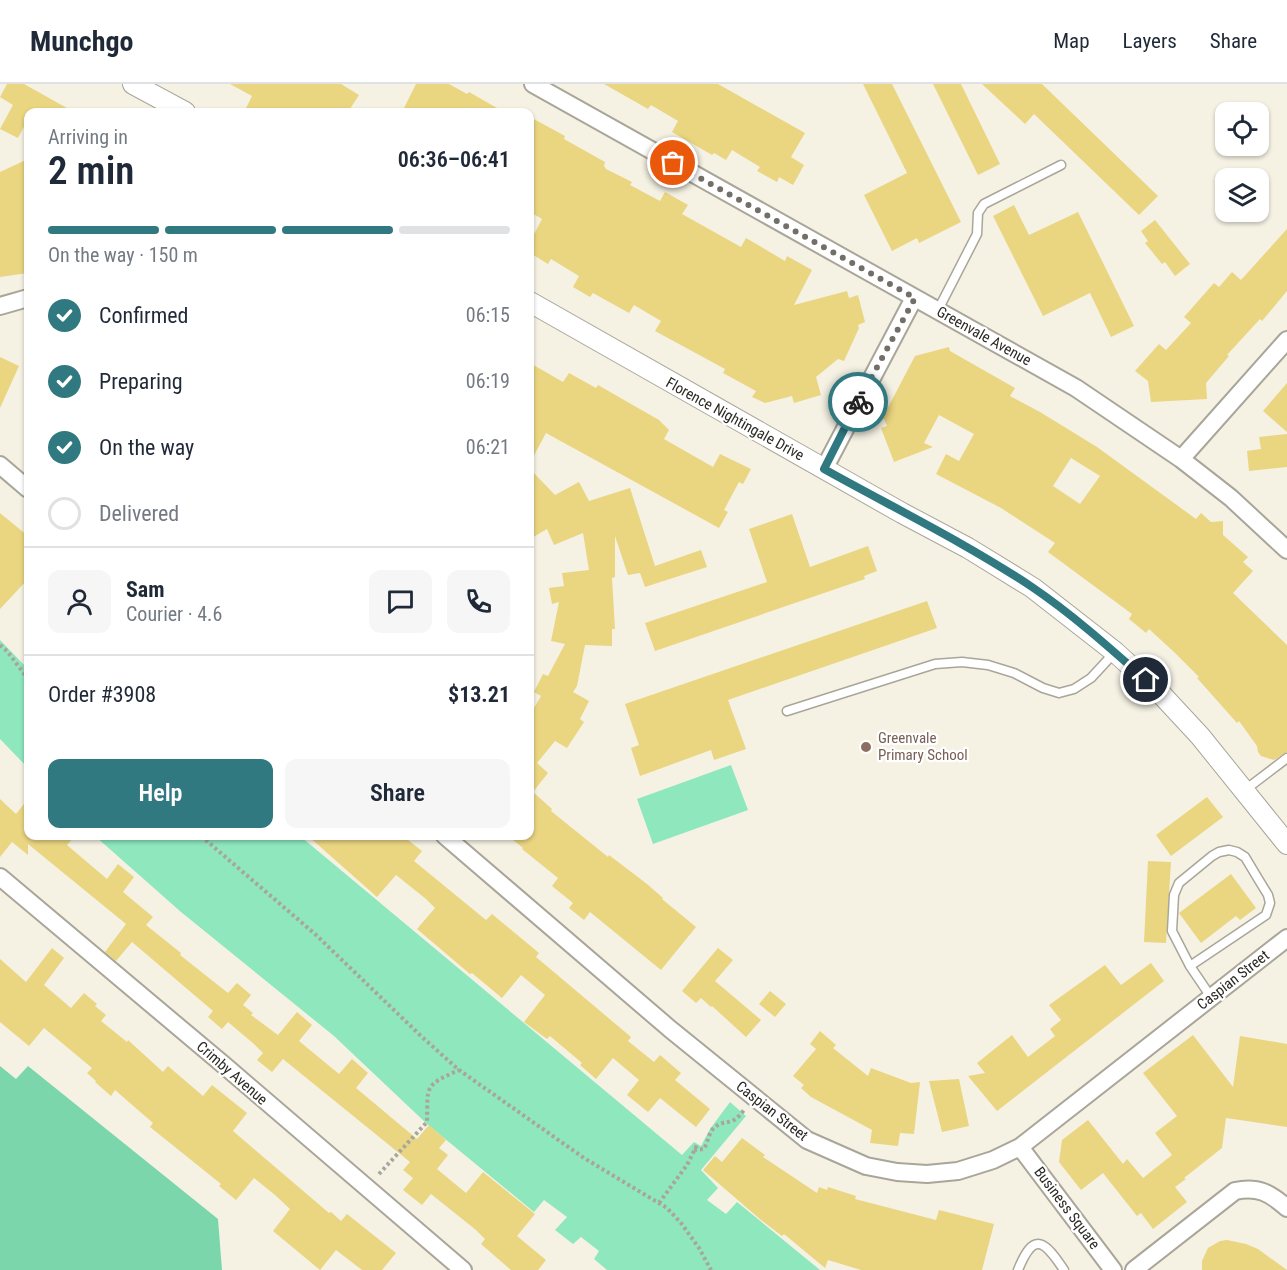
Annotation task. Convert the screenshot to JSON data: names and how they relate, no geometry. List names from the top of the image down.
{
  "streets": {
    "street": [
      "Greenvale Avenue",
      "Florence Nightingale Drive",
      "Caspian Street",
      "Crimby Avenue",
      "Business Square"
    ]
  },
  "crossings": [
    ["Caspian Street", "Business Square"]
  ],
  "places": ["Greenvale Primary School"],
  "page": {
    "header": "Munchgo",
    "nav": ["Map", "Layers", "Share"],
    "heading": ["2 min", "Arriving in", "06:36–06:41"],
    "panel": [
      "Sam",
      "Courier · 4.6",
      "Order #3908",
      "$13.21"
    ],
    "bar": "On the way · 150 m",
    "list": [
      ["Confirmed", "06:15"],
      ["Preparing", "06:19"],
      ["On the way", "06:21"],
      "Delivered"
    ],
    "buttons": ["Help", "Share"]
  }
}
